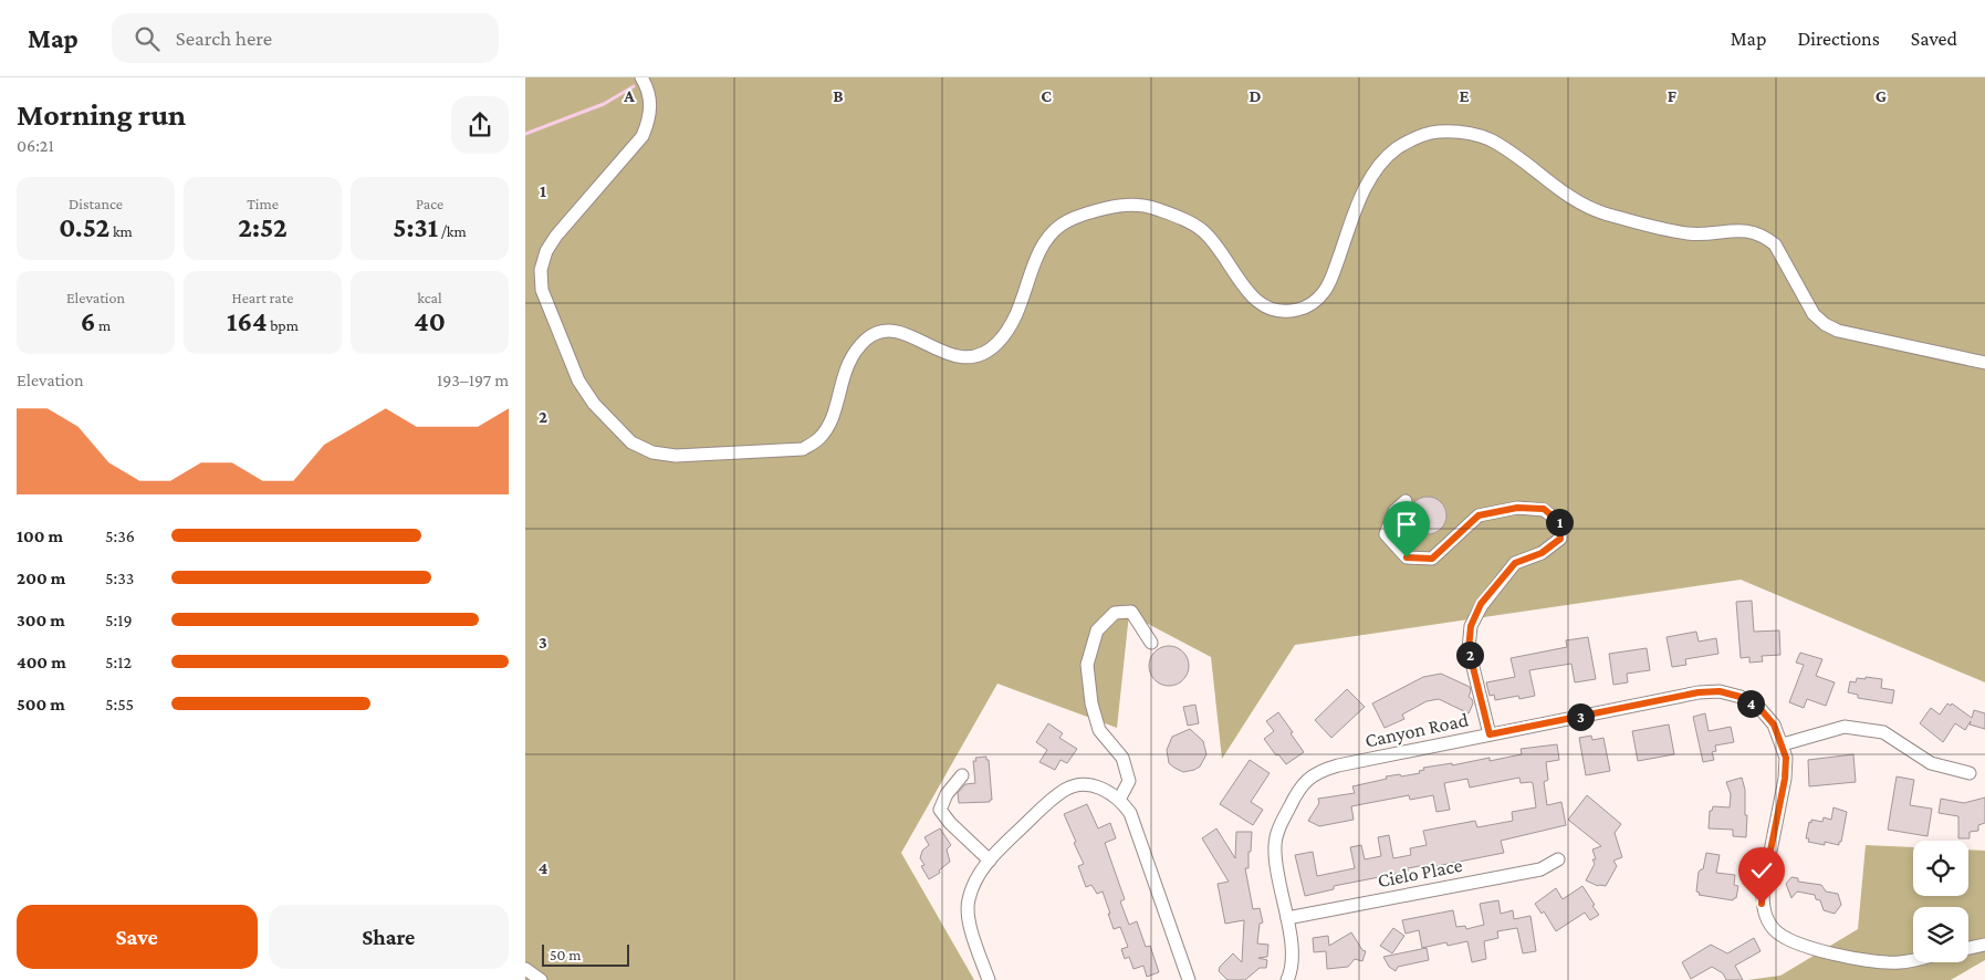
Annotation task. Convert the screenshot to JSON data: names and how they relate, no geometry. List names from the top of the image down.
{
  "streets": {
    "street": ["Canyon Road", "Cielo Place"]
  },
  "crossings": [
    ["Canyon Road", "Cielo Place"]
  ],
  "scale_bar": "50 m",
  "page": {
    "header": "Map",
    "search": "Search here",
    "nav": ["Map", "Directions", "Saved"],
    "heading": ["Morning run", "06:21"],
    "stats": [
      ["Distance", "0.52 km"],
      ["Time", "2:52"],
      ["Pace", "5:31 /km"],
      ["Elevation", "6 m"],
      ["Heart rate", "164 bpm"],
      ["kcal", "40"]
    ],
    "chart": ["Elevation", "193–197 m"],
    "pins": [
      "1",
      "2",
      "4",
      "3"
    ],
    "list": [
      {
        "name": "100 m",
        "note": "5:36"
      },
      {
        "name": "200 m",
        "note": "5:33"
      },
      {
        "name": "300 m",
        "note": "5:19"
      },
      {
        "name": "400 m",
        "note": "5:12"
      },
      {
        "name": "500 m",
        "note": "5:55"
      }
    ],
    "buttons": ["Save", "Share"],
    "scale": "50 m"
  },
  "grid": {
    "columns": [
      "A",
      "B",
      "C",
      "D",
      "E",
      "F",
      "G"
    ],
    "rows": [
      "1",
      "2",
      "3",
      "4"
    ]
  }
}
